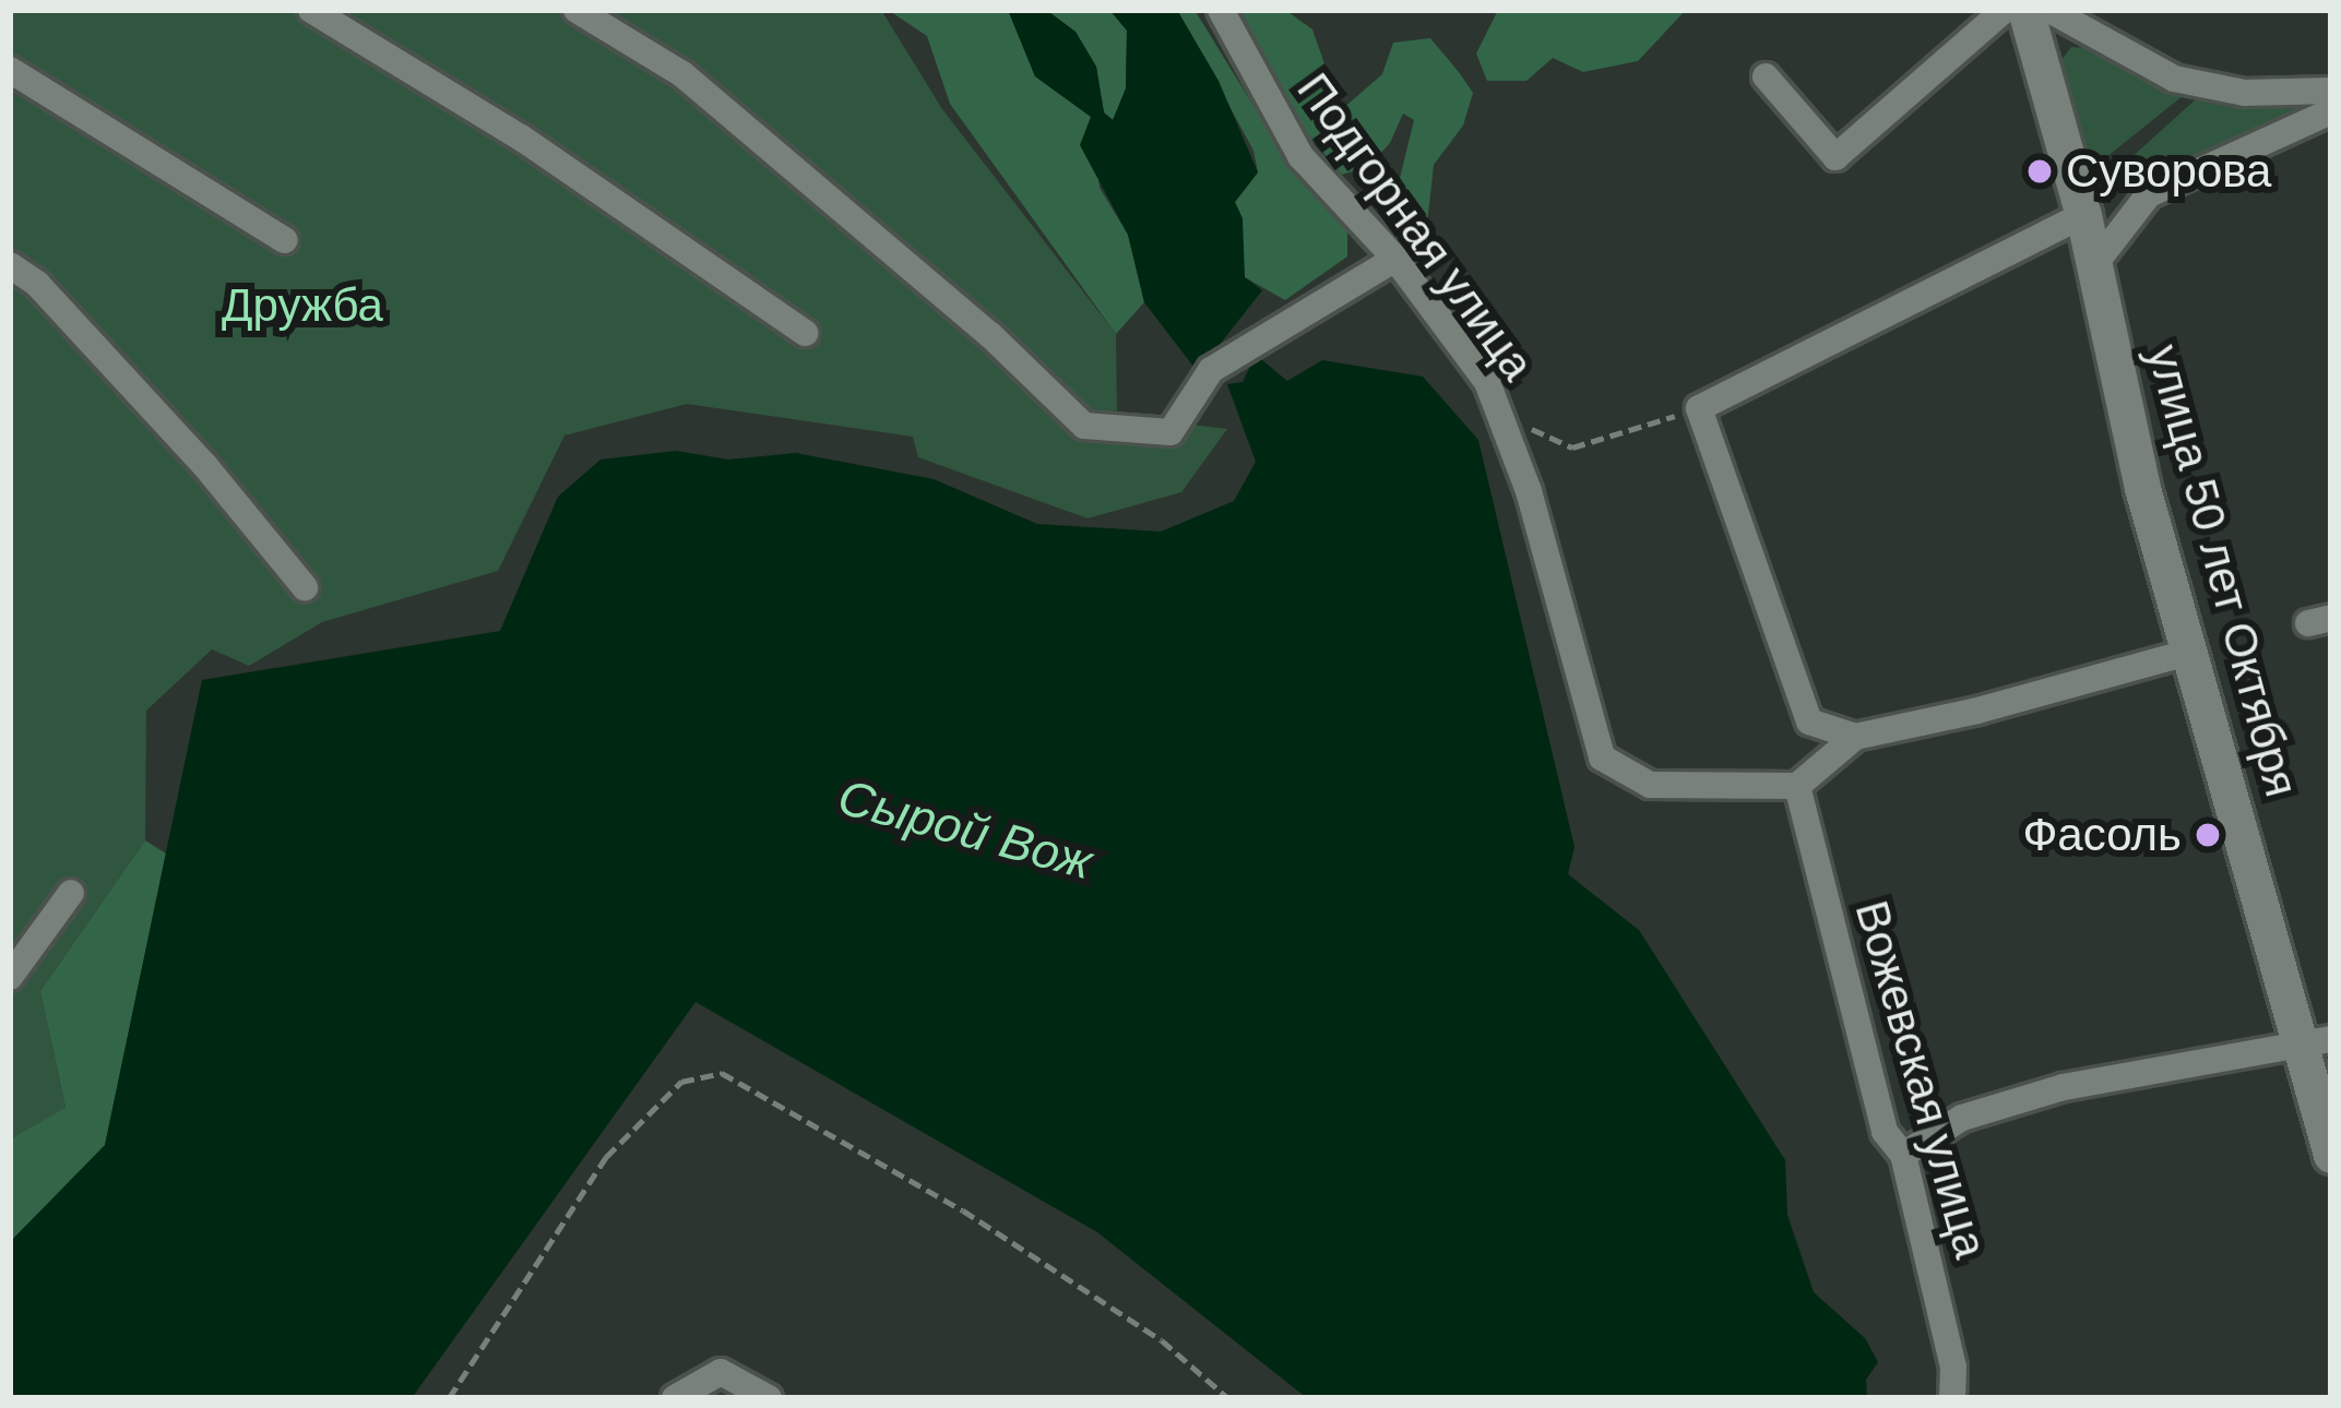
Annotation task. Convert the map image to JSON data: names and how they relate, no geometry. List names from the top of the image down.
{
  "streets": {
    "main road": ["улица 50 лет Октября"],
    "street": ["Подгорная улица", "Вожевская улица"]
  },
  "crossings": [
    ["Подгорная улица", "Вожевская улица"]
  ],
  "water": ["Сырой Вож"],
  "parks": ["Дружба"],
  "places": ["Суворова", "Фасоль"]
}
